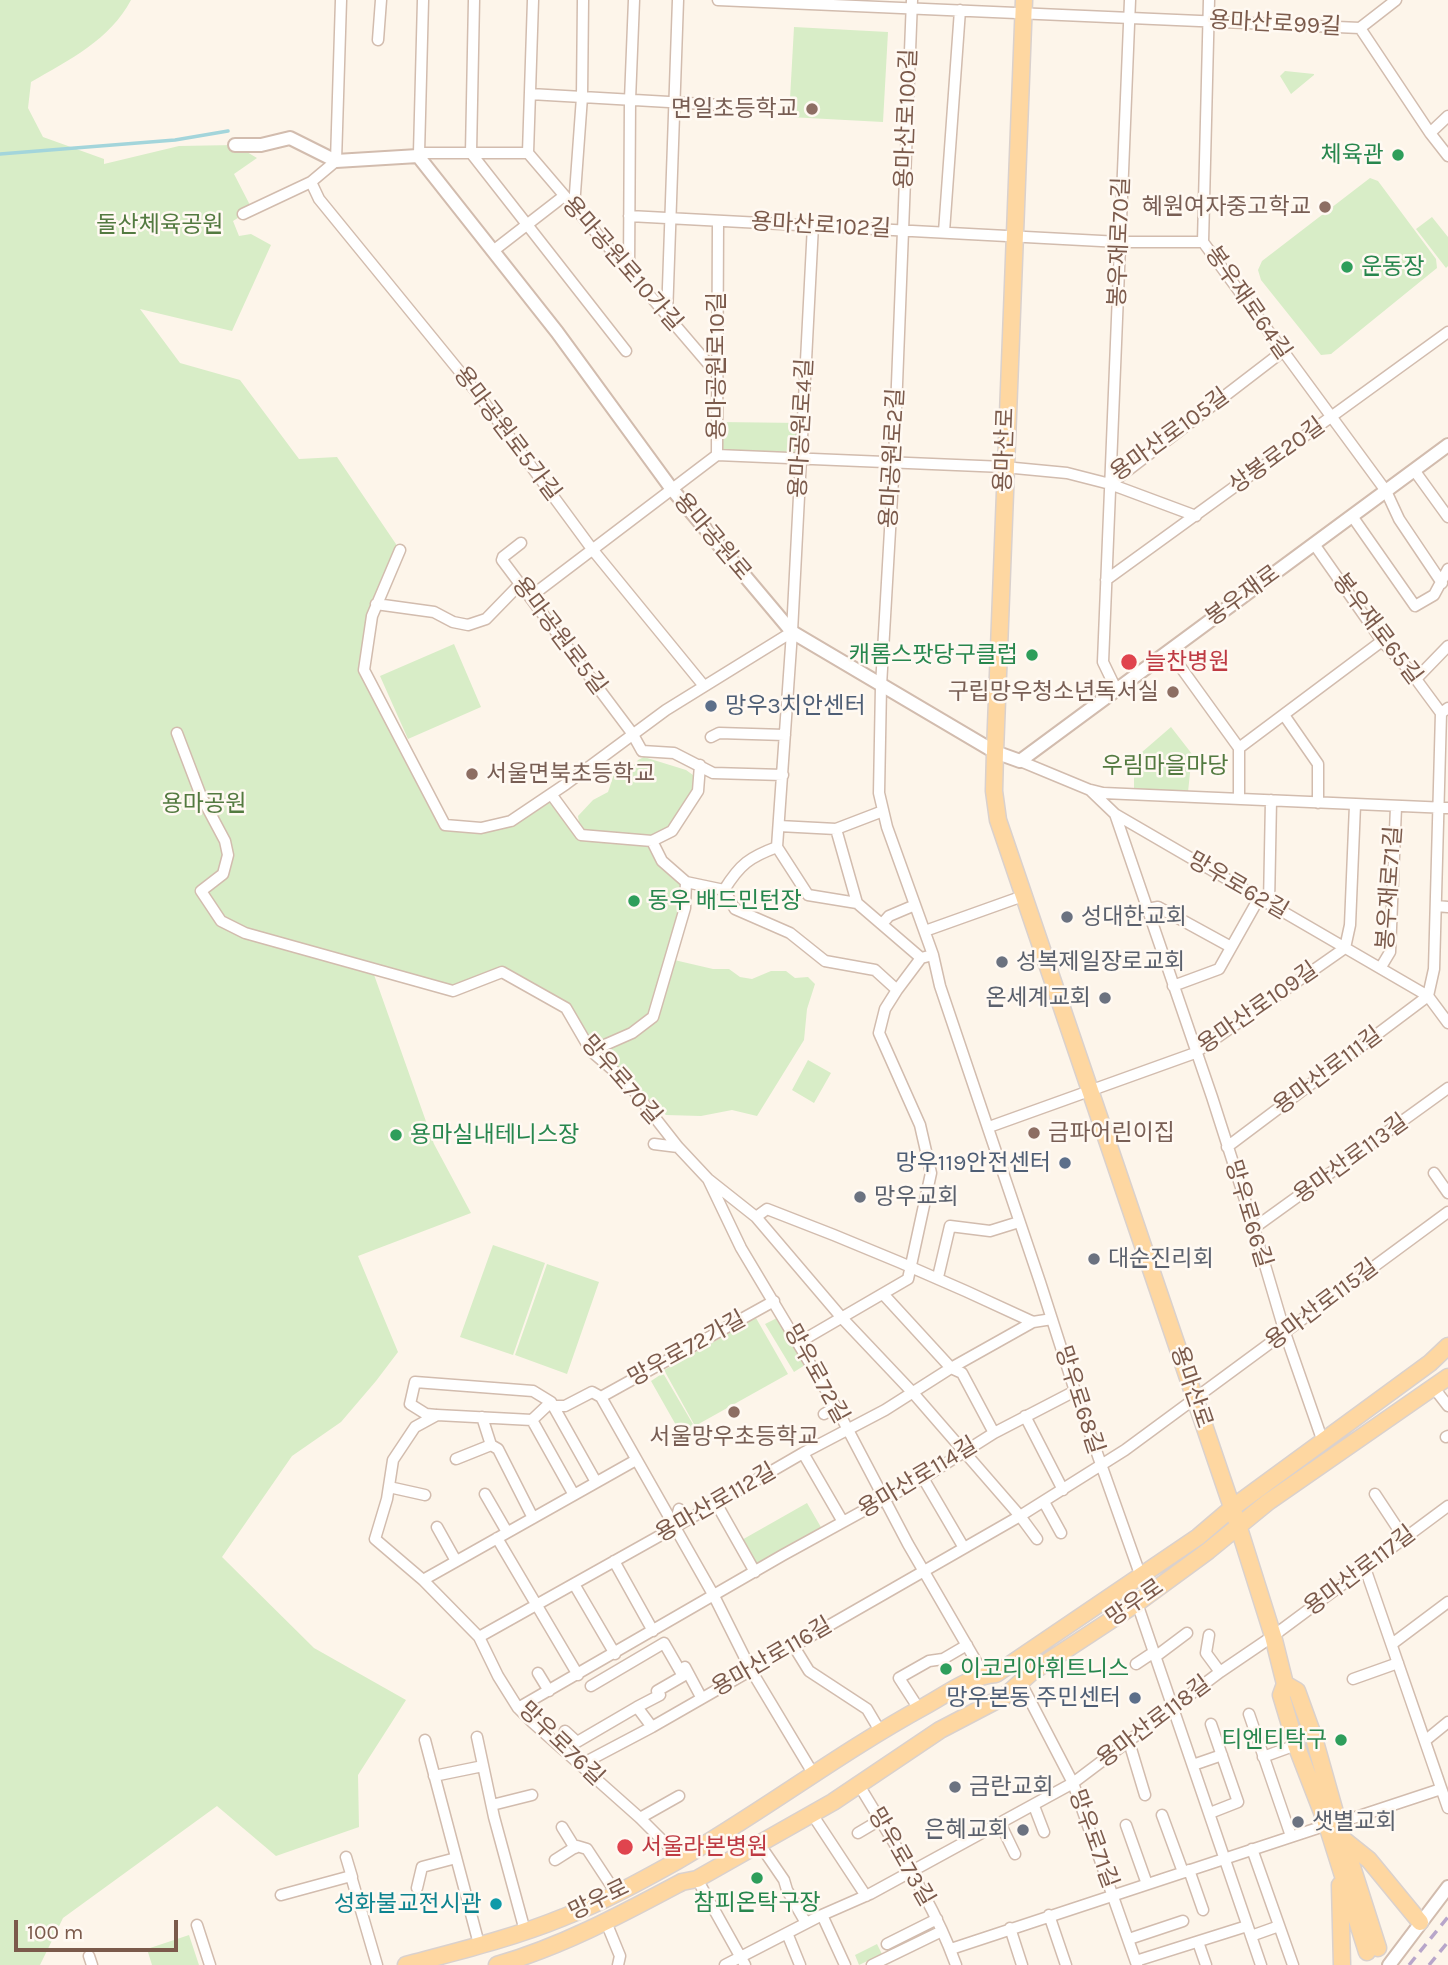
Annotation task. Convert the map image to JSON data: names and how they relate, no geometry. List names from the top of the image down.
{
  "streets": {
    "main road": ["용마산로", "망우로"],
    "street": [
      "용마산로99길",
      "용마산로100길",
      "용마산로102길",
      "봉우재로70길",
      "용마공원로10가길",
      "봉우재로64길",
      "용마공원로10길",
      "용마공원로4길",
      "용마공원로5가길",
      "용마산로105길",
      "상봉로20길",
      "용마공원로2길",
      "용마공원로",
      "봉우재로",
      "봉우재로65길",
      "용마공원로5길",
      "망우로62길",
      "봉우재로71길",
      "용마산로109길",
      "용마산로111길",
      "망우로70길",
      "용마산로113길",
      "망우로66길",
      "용마산로115길",
      "망우로72가길",
      "망우로72길",
      "망우로68길",
      "용마산로114길",
      "용마산로112길",
      "용마산로117길",
      "용마산로116길",
      "용마산로118길",
      "망우로76길",
      "망우로71길",
      "망우로73길"
    ]
  },
  "crossings": [
    ["용마산로99길", "봉우재로70길"],
    ["용마산로99길", "봉우재로64길"],
    ["용마산로99길", "용마산로"],
    ["용마산로100길", "용마산로102길"],
    ["용마산로100길", "용마공원로2길"],
    ["용마산로102길", "봉우재로70길"],
    ["용마산로102길", "봉우재로64길"],
    ["용마산로102길", "용마공원로10길"],
    ["용마산로102길", "용마공원로4길"],
    ["용마산로102길", "용마산로"],
    ["용마산로102길", "용마공원로2길"],
    ["봉우재로70길", "용마산로105길"],
    ["봉우재로70길", "상봉로20길"],
    ["봉우재로70길", "봉우재로"],
    ["용마공원로10가길", "용마공원로10길"],
    ["봉우재로64길", "용마산로105길"],
    ["봉우재로64길", "상봉로20길"],
    ["봉우재로64길", "봉우재로"],
    ["용마공원로10길", "용마공원로5가길"],
    ["용마공원로10길", "용마산로105길"],
    ["용마공원로10길", "용마공원로"],
    ["용마공원로10길", "용마공원로5길"],
    ["용마공원로4길", "용마산로105길"],
    ["용마공원로4길", "용마공원로"],
    ["용마산로105길", "용마산로"],
    ["용마산로105길", "용마공원로2길"],
    ["용마산로", "용마공원로"],
    ["용마산로", "용마산로109길"],
    ["용마산로", "용마산로115길"],
    ["용마산로", "용마산로117길"],
    ["용마산로", "망우로"],
    ["용마산로", "용마산로116길"],
    ["용마산로", "용마산로118길"],
    ["용마공원로2길", "용마공원로"],
    ["용마공원로2길", "망우로68길"],
    ["용마공원로", "망우로68길"],
    ["봉우재로", "봉우재로65길"],
    ["봉우재로", "망우로62길"],
    ["봉우재로65길", "망우로62길"],
    ["봉우재로65길", "봉우재로71길"],
    ["봉우재로65길", "용마산로111길"],
    ["망우로62길", "봉우재로71길"],
    ["망우로62길", "용마산로109길"],
    ["망우로62길", "용마산로111길"],
    ["망우로62길", "망우로66길"],
    ["봉우재로71길", "용마산로109길"],
    ["용마산로109길", "망우로66길"],
    ["용마산로111길", "망우로66길"],
    ["망우로70길", "망우로72길"],
    ["망우로70길", "용마산로114길"],
    ["망우로70길", "용마산로112길"],
    ["망우로70길", "용마산로116길"],
    ["용마산로113길", "망우로66길"],
    ["망우로66길", "용마산로115길"],
    ["망우로66길", "망우로"],
    ["용마산로115길", "용마산로116길"],
    ["망우로72가길", "망우로72길"],
    ["망우로72길", "용마산로114길"],
    ["망우로72길", "용마산로112길"],
    ["망우로72길", "망우로"],
    ["망우로72길", "용마산로116길"],
    ["망우로68길", "용마산로114길"],
    ["망우로68길", "용마산로112길"],
    ["망우로68길", "망우로"],
    ["망우로68길", "용마산로116길"],
    ["용마산로114길", "용마산로112길"],
    ["용마산로114길", "망우로76길"],
    ["용마산로112길", "망우로76길"],
    ["용마산로117길", "용마산로118길"],
    ["망우로", "망우로76길"],
    ["망우로", "망우로71길"],
    ["망우로", "망우로73길"],
    ["용마산로116길", "망우로76길"],
    ["용마산로118길", "망우로71길"],
    ["용마산로118길", "망우로73길"]
  ],
  "parks": ["돌산체육공원", "우림마을마당", "용마공원"],
  "places": [
    "면일초등학교",
    "체육관",
    "혜원여자중고학교",
    "운동장",
    "캐롬스팟당구클럽",
    "늘찬병원",
    "구립망우청소년독서실",
    "망우3치안센터",
    "서울면북초등학교",
    "동우 배드민턴장",
    "성대한교회",
    "성복제일장로교회",
    "온세계교회",
    "금파어린이집",
    "용마실내테니스장",
    "망우119안전센터",
    "망우교회",
    "대순진리회",
    "서울망우초등학교",
    "이코리아휘트니스",
    "망우본동 주민센터",
    "티엔티탁구",
    "금란교회",
    "샛별교회",
    "은혜교회",
    "서울라본병원",
    "참피온탁구장",
    "성화불교전시관"
  ],
  "scale_bar": "100 m"
}
